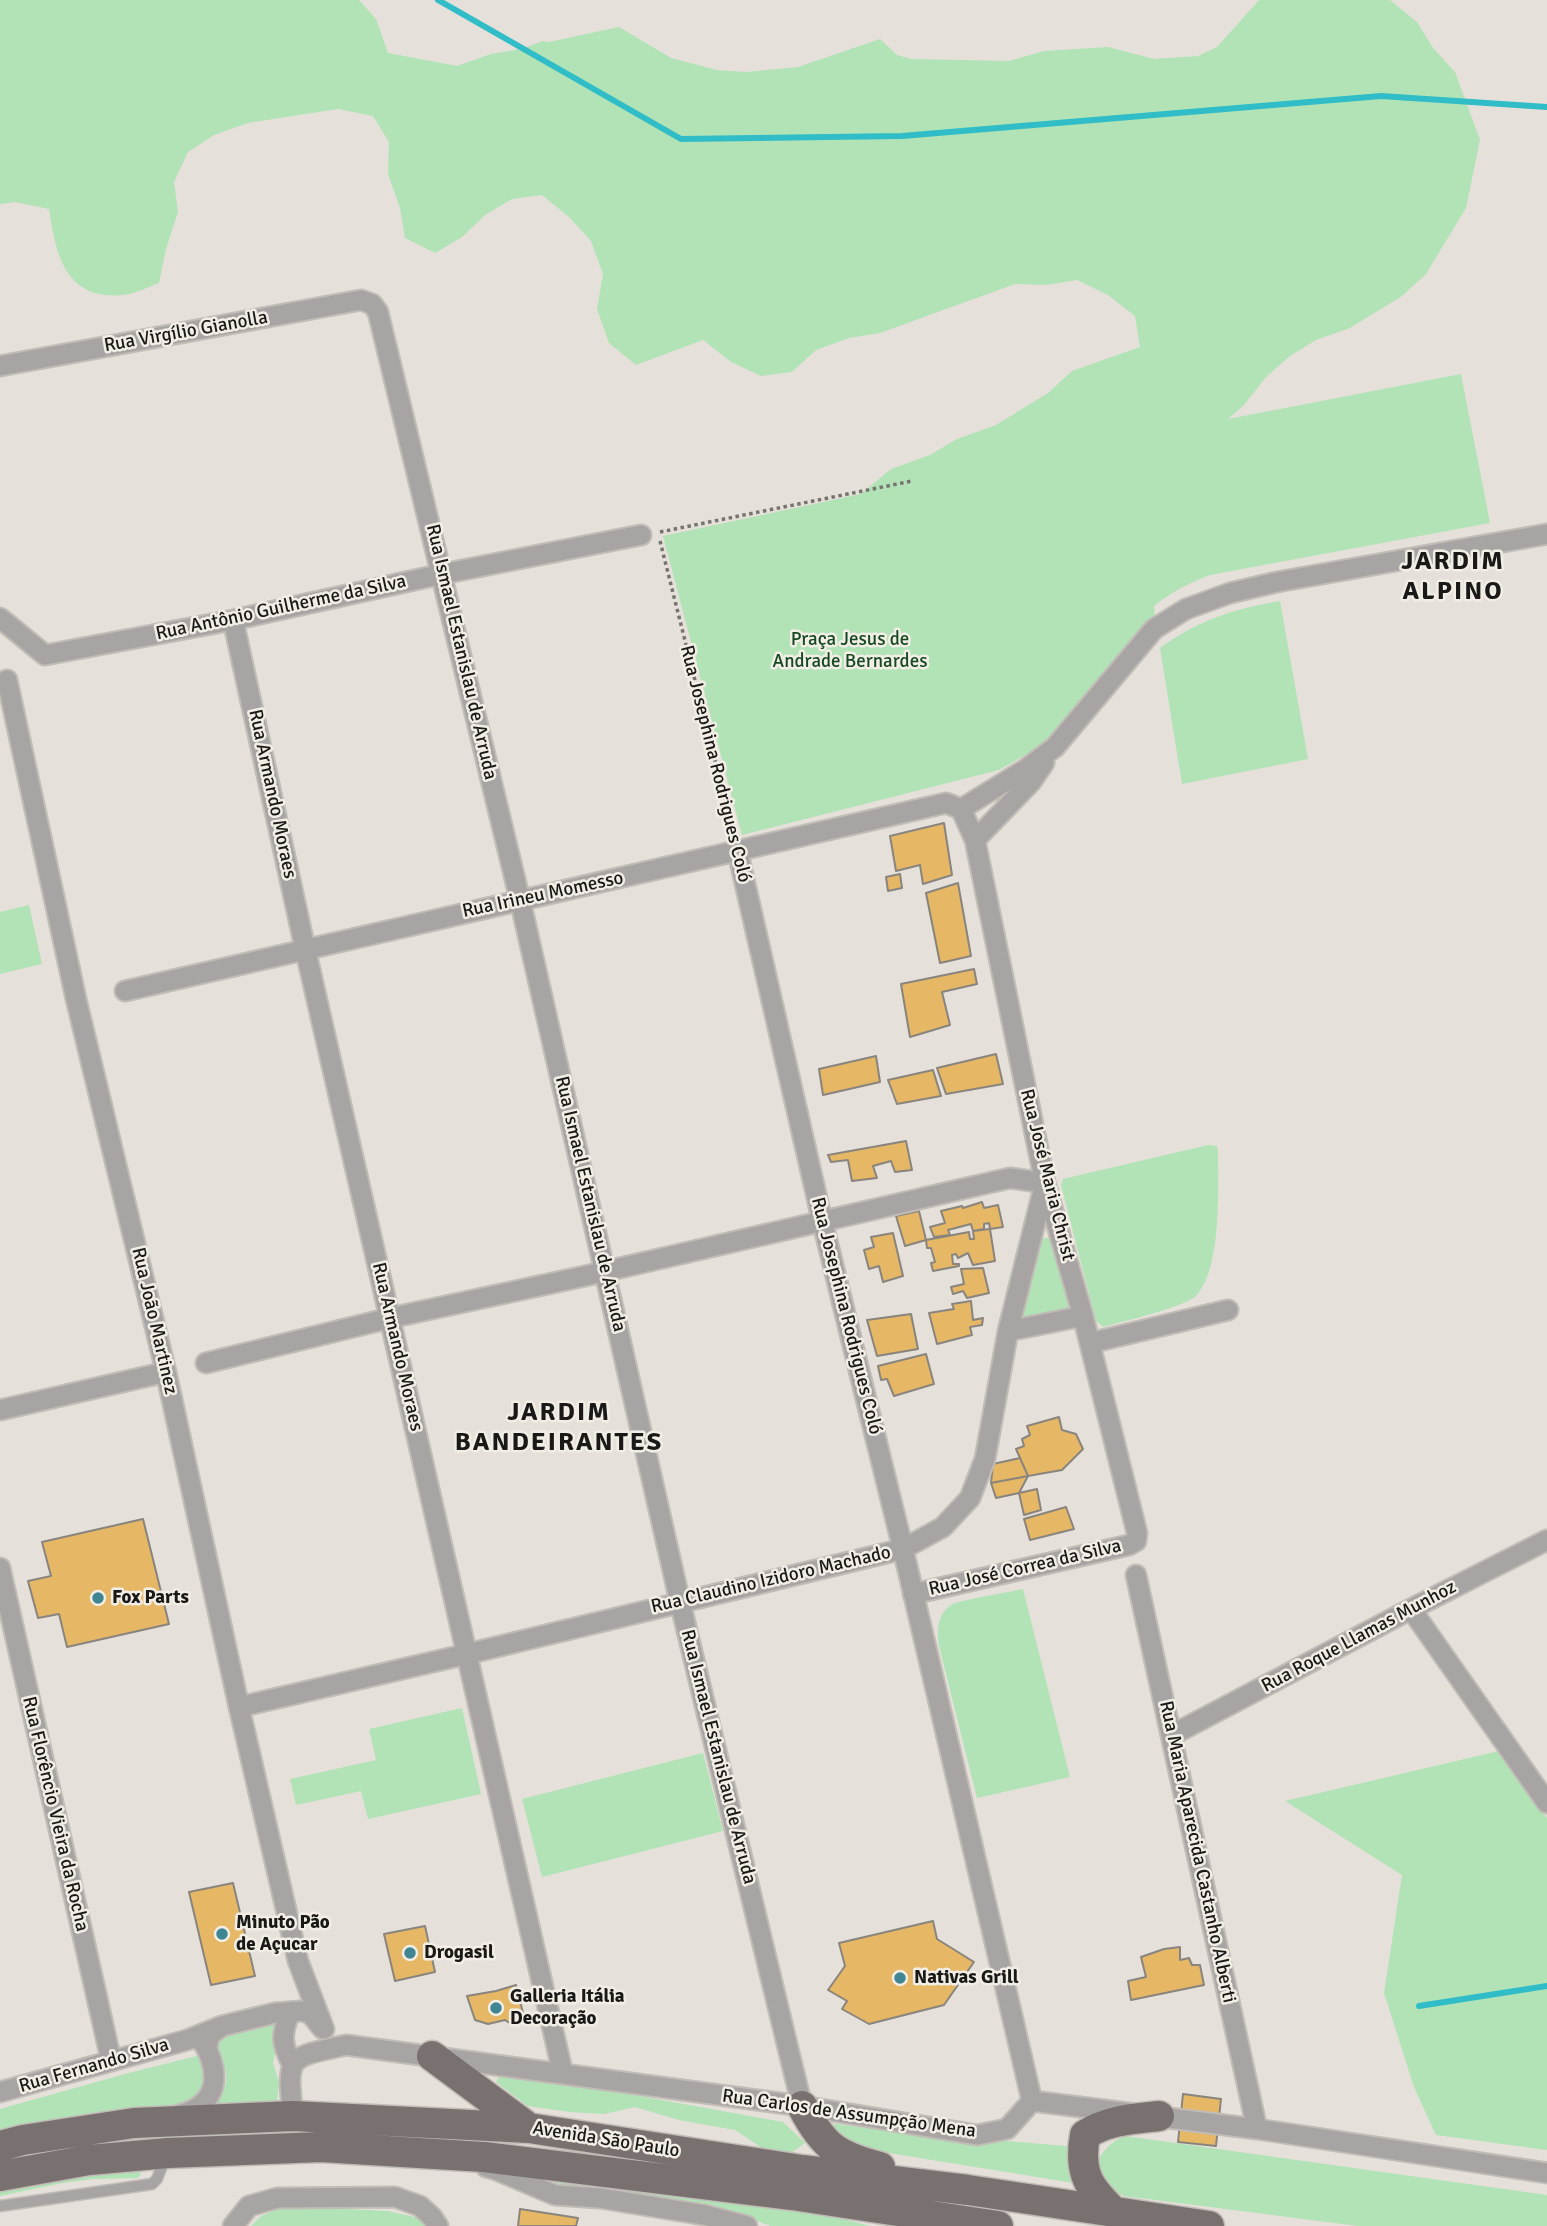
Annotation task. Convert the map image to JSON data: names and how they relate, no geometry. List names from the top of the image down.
{
  "streets": {
    "main road": ["Avenida São Paulo"],
    "street": [
      "Rua Virgílio Gianolla",
      "Rua Antônio Guilherme da Silva",
      "Rua Ismael Estanislau de Arruda",
      "Rua Josephina Rodrigues Coló",
      "Rua Armando Moraes",
      "Rua Irineu Momesso",
      "Rua José Maria Christ",
      "Rua João Martinez",
      "Rua José Correa da Silva",
      "Rua Claudino Izidoro Machado",
      "Rua Roque Llamas Munhoz",
      "Rua Florêncio Vieira da Rocha",
      "Rua Maria Aparecida Castanho Alberti",
      "Rua Fernando Silva",
      "Rua Carlos de Assumpção Mena"
    ]
  },
  "crossings": [
    ["Rua Virgílio Gianolla", "Rua Ismael Estanislau de Arruda"],
    ["Rua Antônio Guilherme da Silva", "Rua Ismael Estanislau de Arruda"],
    ["Rua Antônio Guilherme da Silva", "Rua Josephina Rodrigues Coló"],
    ["Rua Antônio Guilherme da Silva", "Rua Armando Moraes"],
    ["Rua Ismael Estanislau de Arruda", "Rua Irineu Momesso"],
    ["Rua Ismael Estanislau de Arruda", "Rua Claudino Izidoro Machado"],
    ["Rua Ismael Estanislau de Arruda", "Rua Carlos de Assumpção Mena"],
    ["Rua Josephina Rodrigues Coló", "Rua Irineu Momesso"],
    ["Rua Josephina Rodrigues Coló", "Rua José Correa da Silva"],
    ["Rua Josephina Rodrigues Coló", "Rua Claudino Izidoro Machado"],
    ["Rua Josephina Rodrigues Coló", "Rua Carlos de Assumpção Mena"],
    ["Rua Armando Moraes", "Rua Irineu Momesso"],
    ["Rua Armando Moraes", "Rua Claudino Izidoro Machado"],
    ["Rua Armando Moraes", "Rua Carlos de Assumpção Mena"],
    ["Rua Irineu Momesso", "Rua José Maria Christ"],
    ["Rua José Maria Christ", "Rua José Correa da Silva"],
    ["Rua José Maria Christ", "Rua Claudino Izidoro Machado"],
    ["Rua João Martinez", "Rua Claudino Izidoro Machado"],
    ["Rua João Martinez", "Rua Fernando Silva"],
    ["Rua Roque Llamas Munhoz", "Rua Maria Aparecida Castanho Alberti"],
    ["Rua Florêncio Vieira da Rocha", "Rua Fernando Silva"]
  ],
  "districts": ["JARDIM ALPINO", "JARDIM BANDEIRANTES"],
  "parks": ["Praça Jesus de Andrade Bernardes"],
  "places": [
    "Fox Parts",
    "Minuto Pão de Açucar",
    "Drogasil",
    "Nativas Grill",
    "Galleria Itália Decoração"
  ]
}
